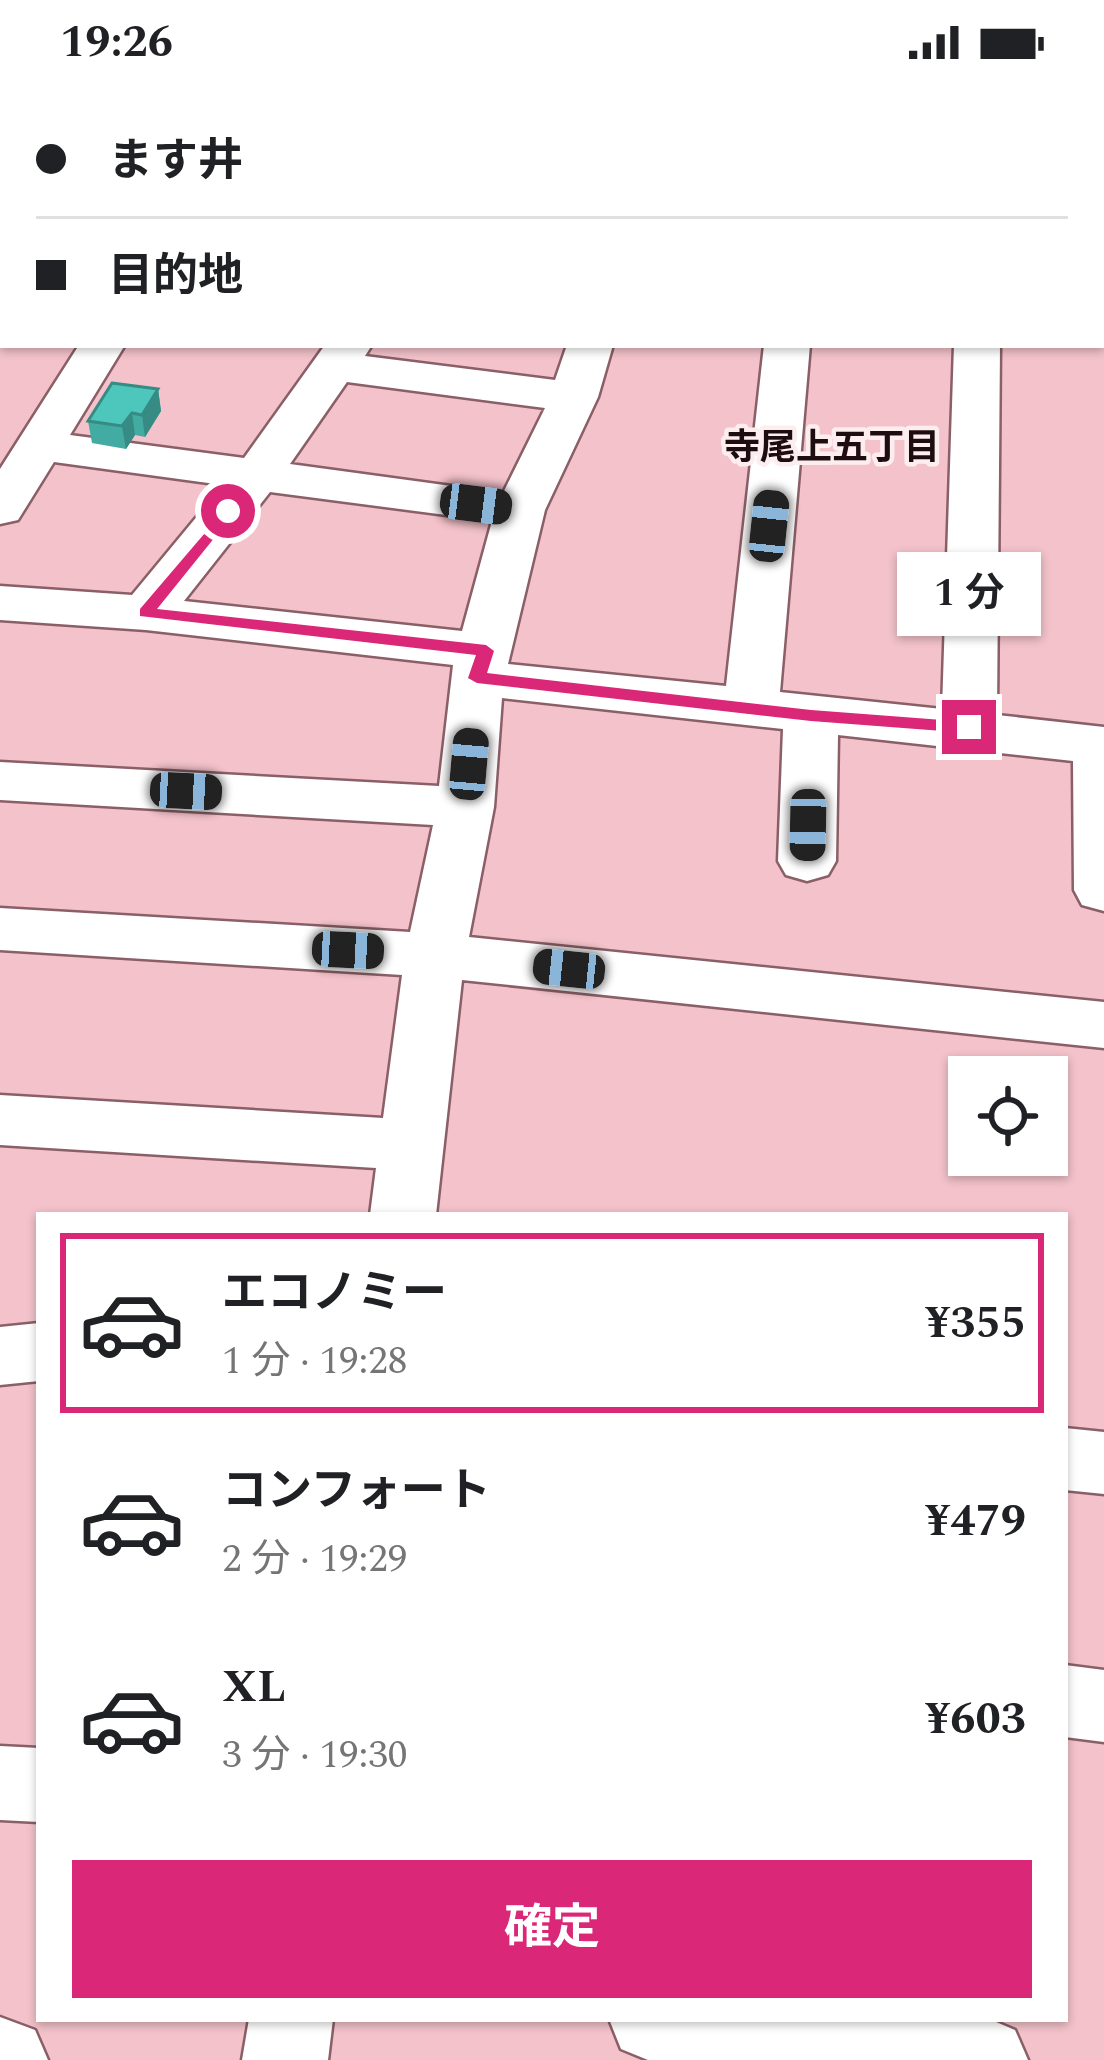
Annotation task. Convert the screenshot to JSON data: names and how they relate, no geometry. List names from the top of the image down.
{
  "districts": ["寺尾上五丁目"],
  "page": {
    "status": "19:26",
    "banner": ["ます井", "目的地"],
    "bubble": "1 分",
    "list": [
      {
        "name": "エコノミー",
        "note": "1 分 · 19:28",
        "value": "¥355"
      },
      {
        "name": "コンフォート",
        "note": "2 分 · 19:29",
        "value": "¥479"
      },
      {
        "name": "XL",
        "note": "3 分 · 19:30",
        "value": "¥603"
      }
    ],
    "buttons": "確定"
  }
}
